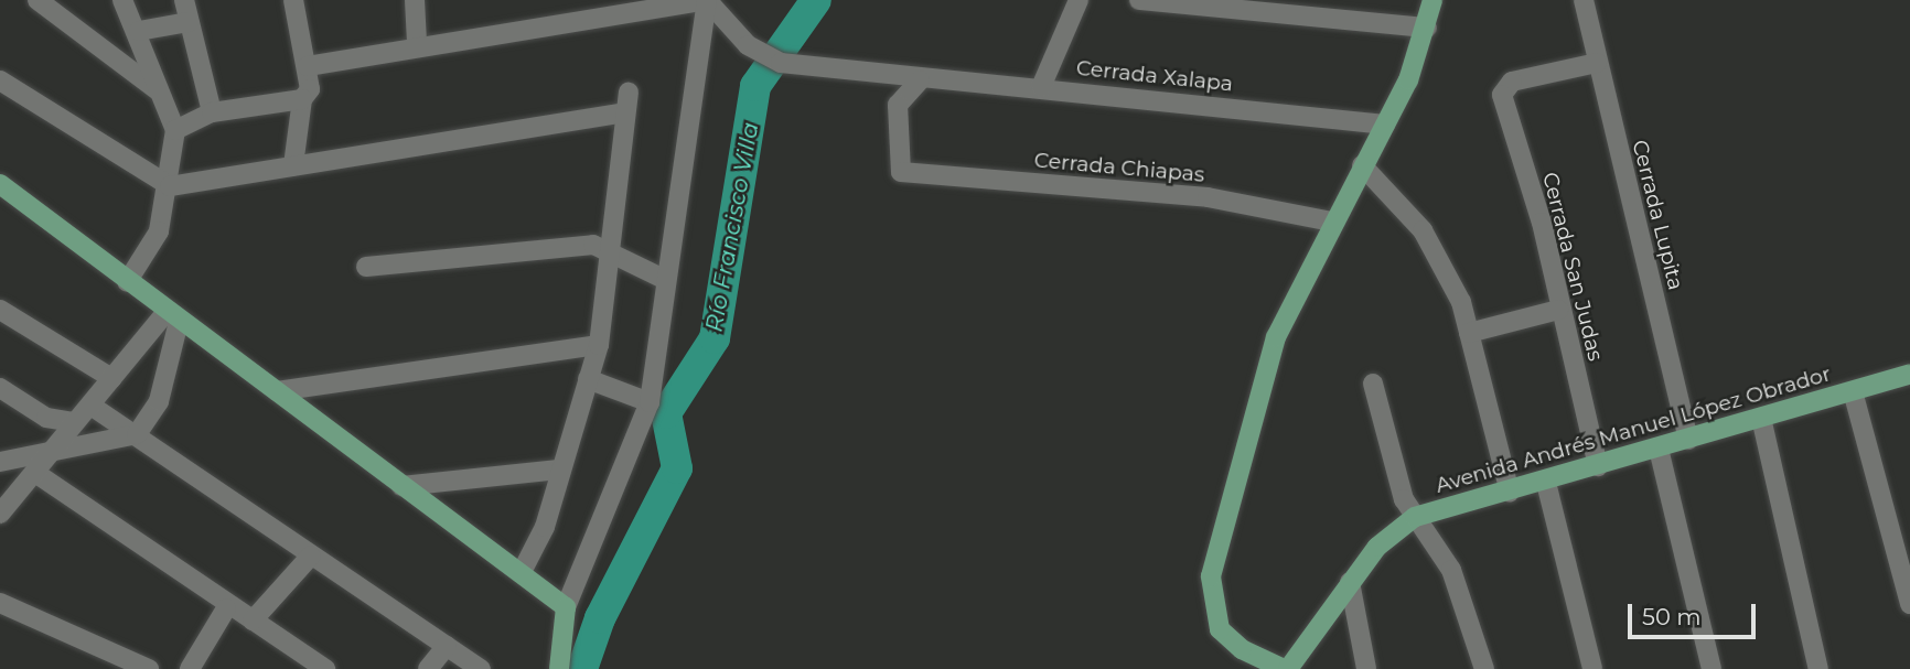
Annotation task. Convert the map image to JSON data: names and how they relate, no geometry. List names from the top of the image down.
{
  "streets": {
    "main road": ["Avenida Andrés Manuel López Obrador"],
    "street": [
      "Cerrada Xalapa",
      "Cerrada Chiapas",
      "Cerrada Lupita",
      "Cerrada San Judas"
    ]
  },
  "crossings": [
    ["Cerrada Xalapa", "Cerrada Chiapas"],
    ["Cerrada Lupita", "Cerrada San Judas"],
    ["Cerrada Lupita", "Avenida Andrés Manuel López Obrador"],
    ["Cerrada San Judas", "Avenida Andrés Manuel López Obrador"]
  ],
  "water": ["Río Francisco Villa"],
  "scale_bar": "50 m"
}
